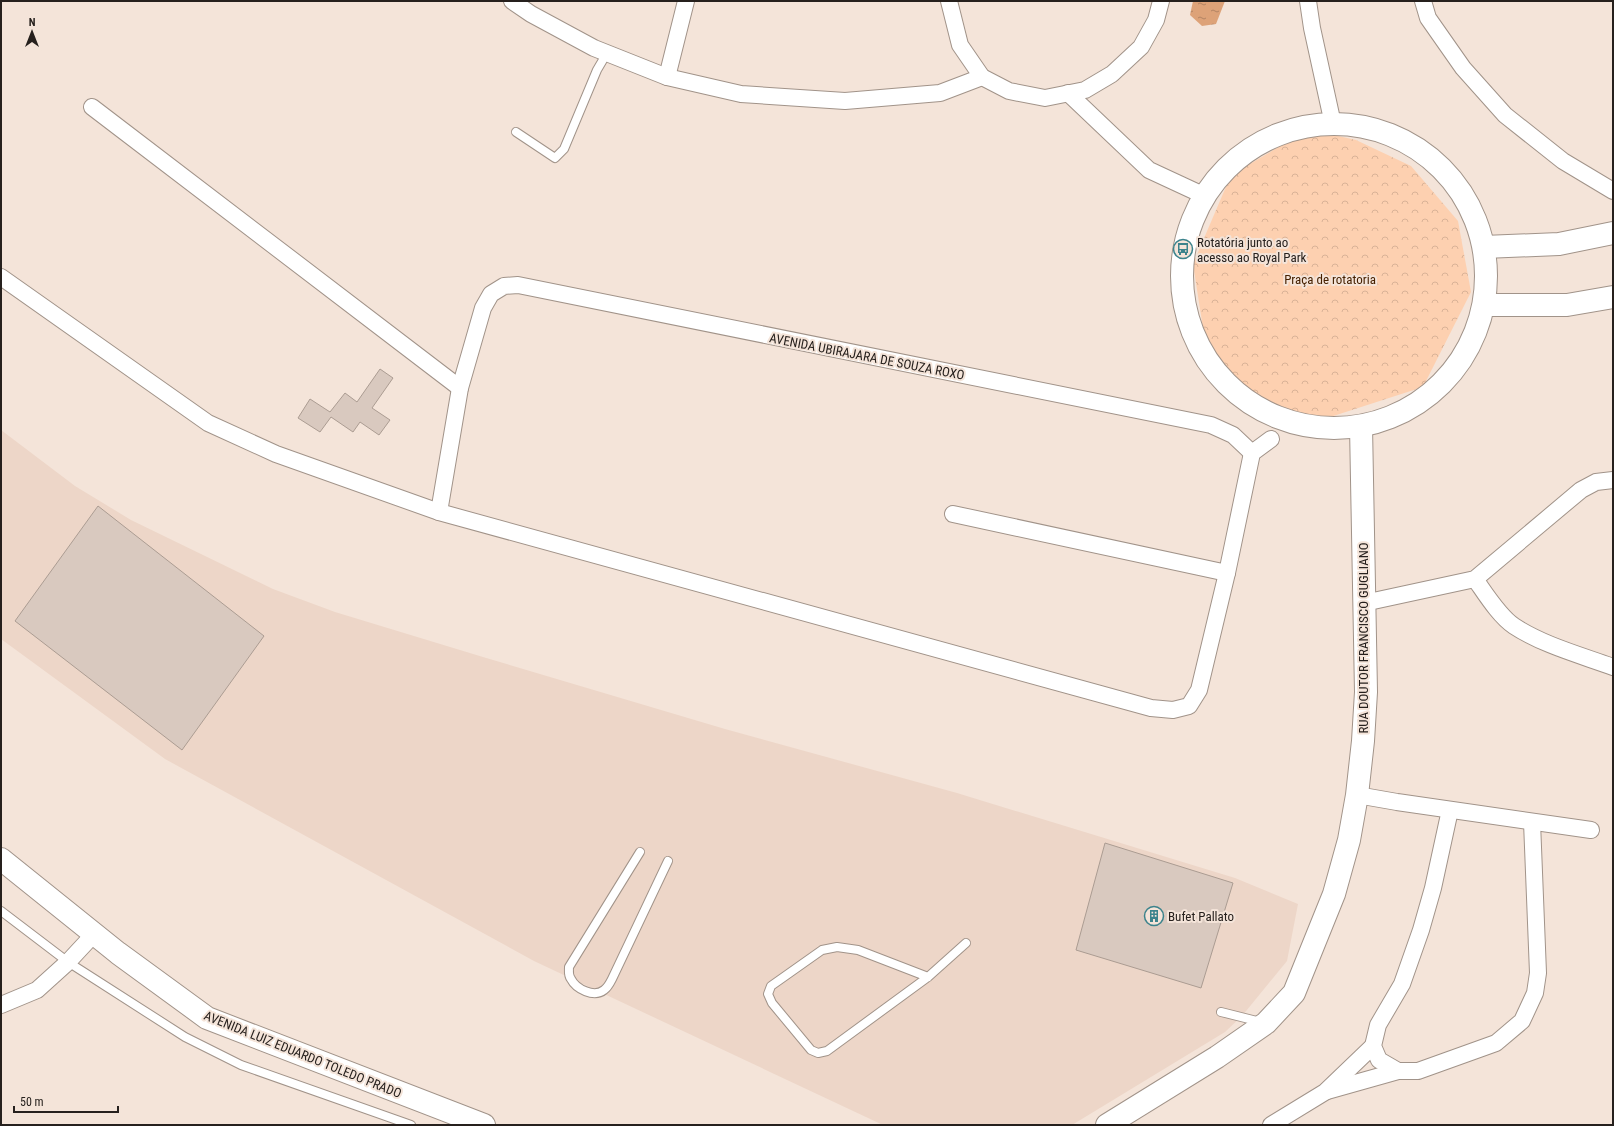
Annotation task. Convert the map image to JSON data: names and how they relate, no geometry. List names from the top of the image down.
{
  "streets": {
    "main road": ["RUA DOUTOR FRANCISCO GUGLIANO", "AVENIDA LUIZ EDUARDO TOLEDO PRADO"],
    "street": ["AVENIDA UBIRAJARA DE SOUZA ROXO"]
  },
  "parks": ["Praça de rotatoria"],
  "places": {
    "bus stop": ["Rotatória junto ao acesso ao Royal Park"],
    "building": ["Bufet Pallato"]
  },
  "scale_bar": "50 m",
  "north": "top"
}
